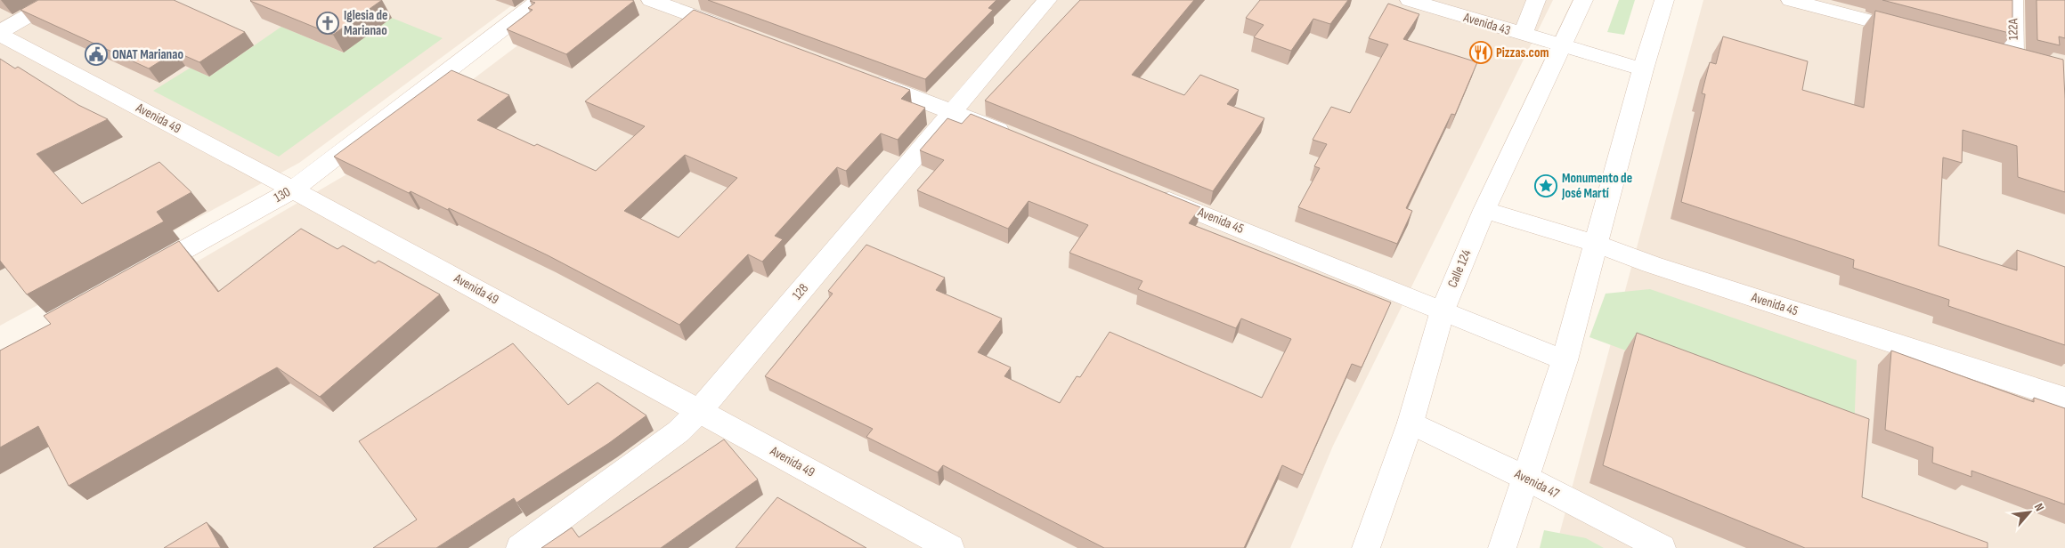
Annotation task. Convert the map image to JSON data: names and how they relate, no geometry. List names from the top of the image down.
{
  "streets": {
    "street": [
      "Avenida 43",
      "122A",
      "Avenida 49",
      "130",
      "Avenida 45",
      "Calle 124",
      "128",
      "Avenida 47"
    ]
  },
  "crossings": [
    ["Avenida 43", "Calle 124"],
    ["Avenida 49", "130"],
    ["Avenida 49", "128"],
    ["Avenida 45", "Calle 124"],
    ["Calle 124", "Avenida 47"]
  ],
  "places": {
    "church": ["Iglesia de Marianao"],
    "restaurant": ["Pizzas.com"],
    "public building": ["ONAT Marianao"],
    "place": ["Monumento de José Martí"]
  },
  "north": "top right"
}
